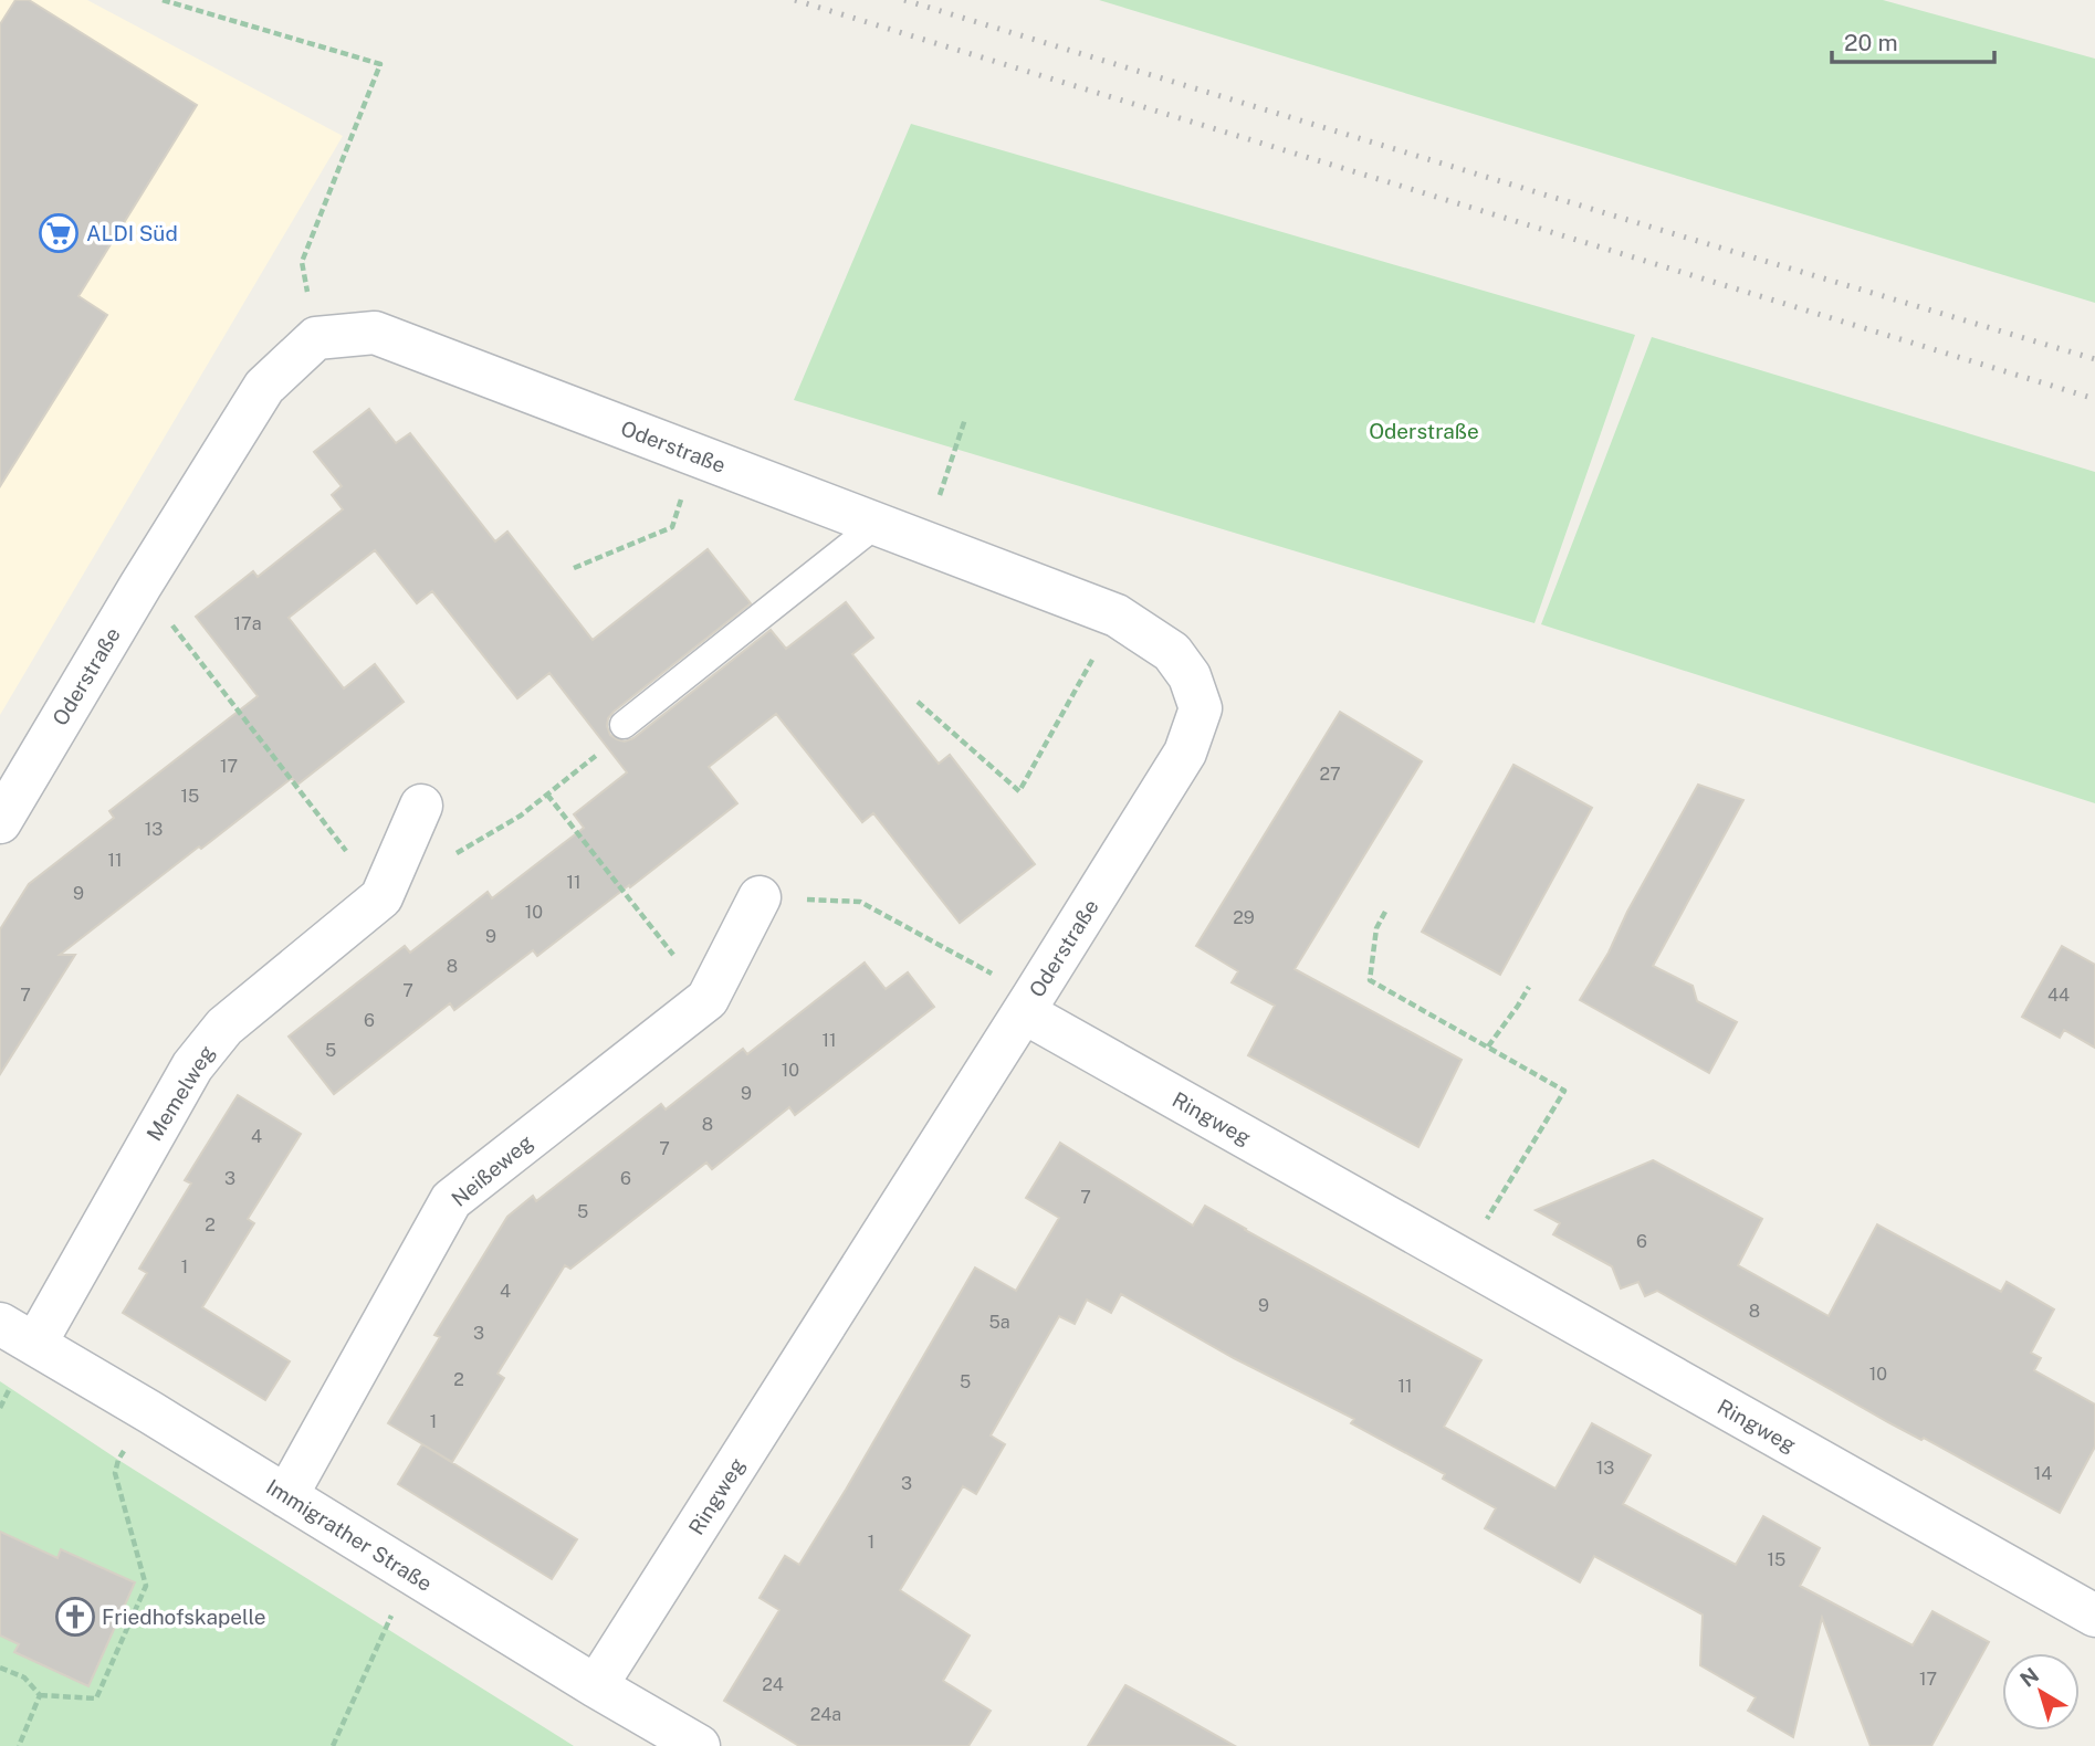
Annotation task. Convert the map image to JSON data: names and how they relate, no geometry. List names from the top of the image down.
{
  "streets": {
    "street": [
      "Oderstraße",
      "Memelweg",
      "Ringweg",
      "Neißeweg",
      "Immigrather Straße"
    ]
  },
  "crossings": [
    ["Oderstraße", "Ringweg"],
    ["Memelweg", "Immigrather Straße"],
    ["Ringweg", "Immigrather Straße"],
    ["Neißeweg", "Immigrather Straße"]
  ],
  "parks": ["Oderstraße"],
  "places": {
    "supermarket": ["ALDI Süd"],
    "church": ["Friedhofskapelle"]
  },
  "house_numbers": [
    "17a",
    "17",
    "27",
    "15",
    "13",
    "11",
    "11",
    "9",
    "10",
    "29",
    "9",
    "8",
    "7",
    "7",
    "44",
    "6",
    "11",
    "5",
    "10",
    "9",
    "8",
    "4",
    "7",
    "3",
    "6",
    "7",
    "5",
    "2",
    "6",
    "1",
    "4",
    "9",
    "8",
    "5a",
    "3",
    "10",
    "2",
    "5",
    "11",
    "1",
    "13",
    "14",
    "3",
    "1",
    "15",
    "17",
    "24",
    "24a"
  ],
  "scale_bar": "20 m",
  "north": "top left"
}
